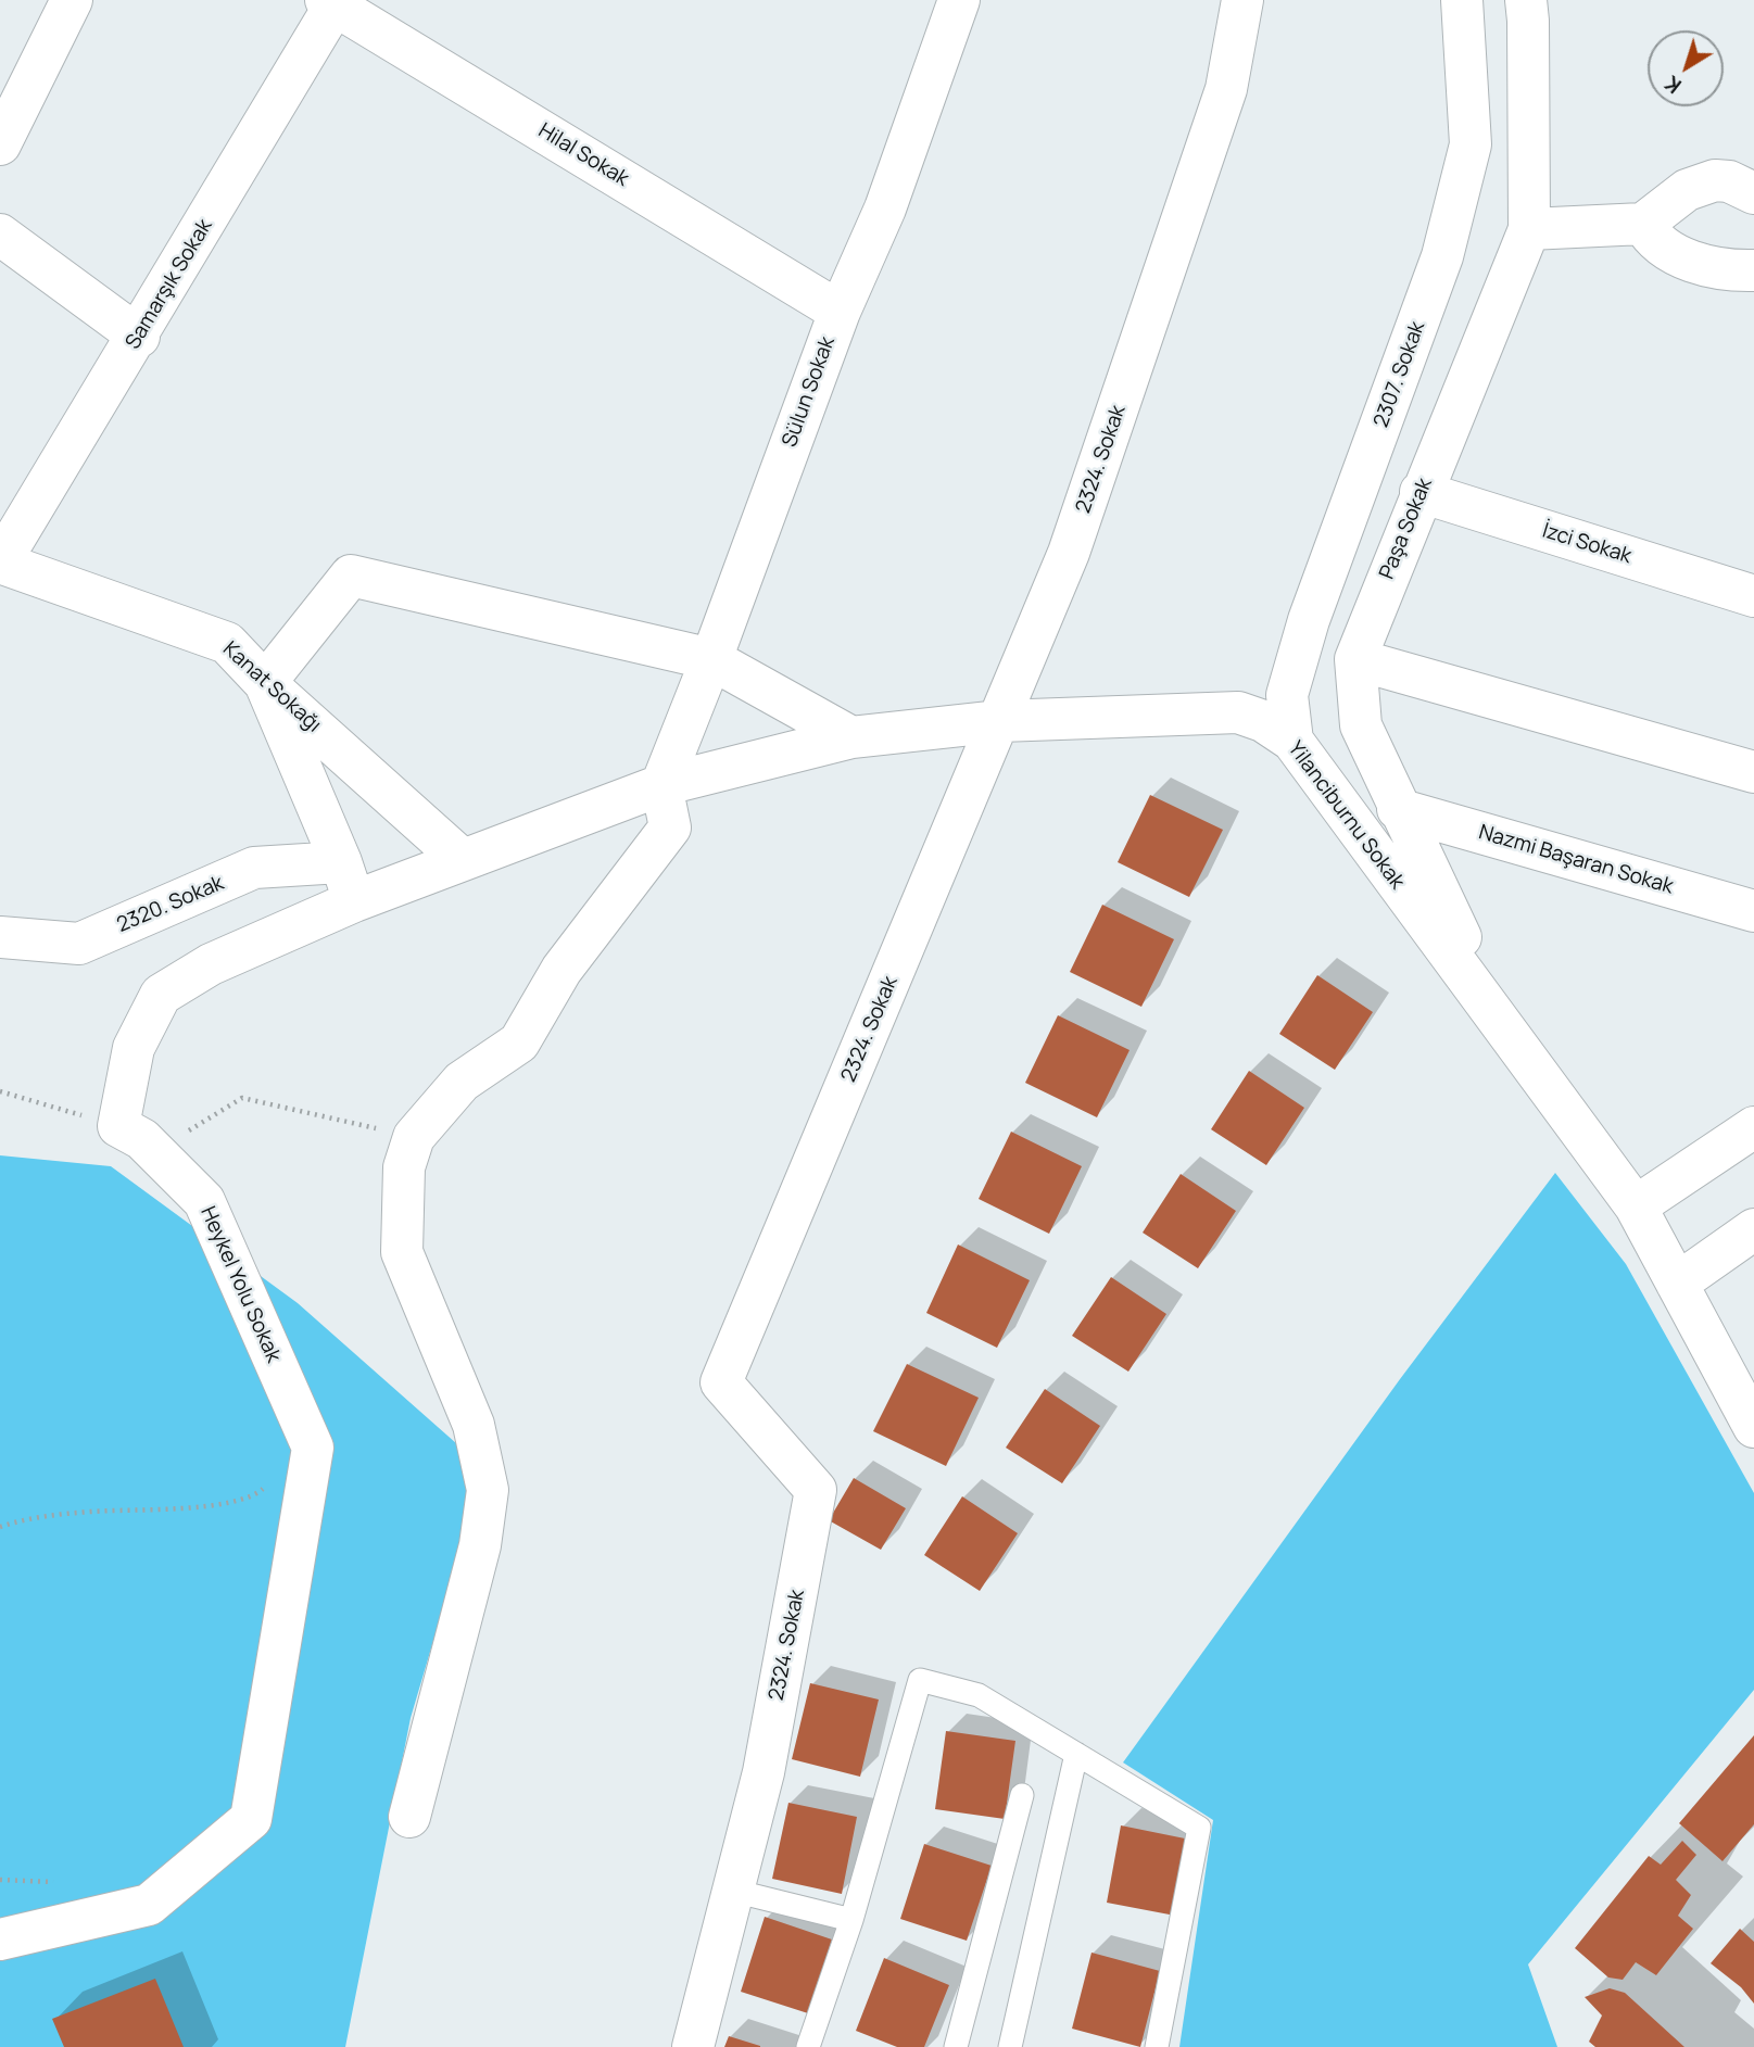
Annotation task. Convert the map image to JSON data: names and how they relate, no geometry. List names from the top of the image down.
{
  "streets": {
    "street": [
      "Hilal Sokak",
      "Samarşık Sokak",
      "2307. Sokak",
      "Sülun Sokak",
      "2324. Sokak",
      "Paşa Sokak",
      "İzci Sokak",
      "Kanat Sokağı",
      "Yilanciburnu Sokak",
      "Nazmi Başaran Sokak",
      "2320. Sokak",
      "Heykel Yolu Sokak"
    ]
  },
  "crossings": [
    ["Hilal Sokak", "Samarşık Sokak"],
    ["Hilal Sokak", "Sülun Sokak"],
    ["Samarşık Sokak", "Kanat Sokağı"],
    ["2307. Sokak", "Yilanciburnu Sokak"],
    ["Sülun Sokak", "Yilanciburnu Sokak"],
    ["2324. Sokak", "Yilanciburnu Sokak"],
    ["Paşa Sokak", "İzci Sokak"],
    ["Paşa Sokak", "Yilanciburnu Sokak"],
    ["Paşa Sokak", "Nazmi Başaran Sokak"]
  ],
  "north": "bottom left"
}
